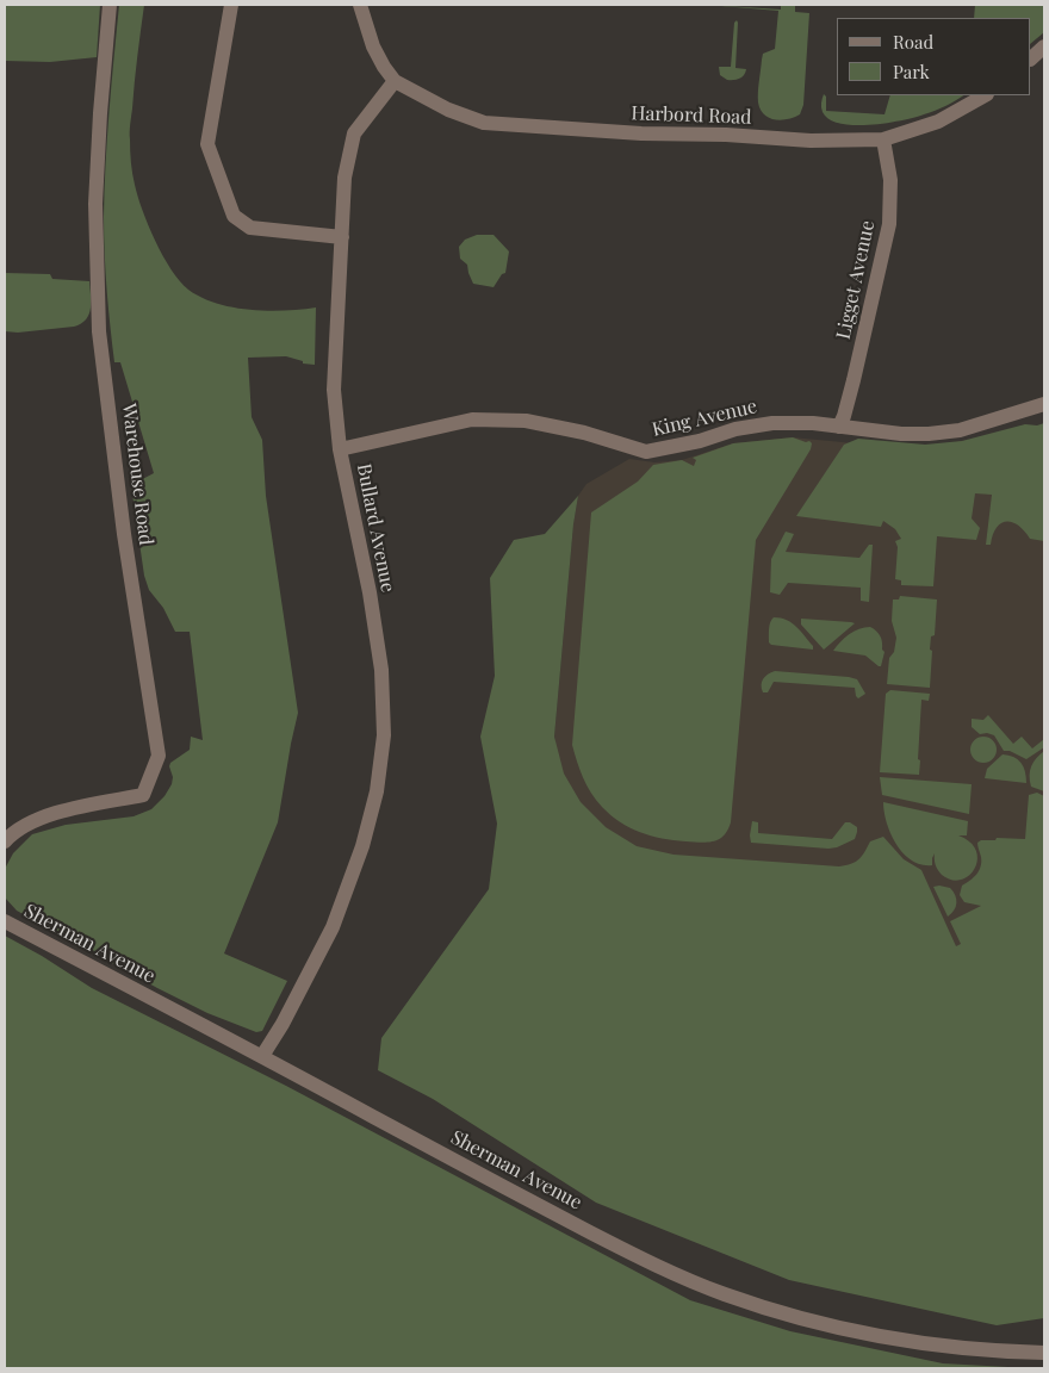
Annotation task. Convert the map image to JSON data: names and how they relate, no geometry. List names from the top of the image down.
{
  "streets": {
    "street": [
      "Harbord Road",
      "Ligget Avenue",
      "King Avenue",
      "Warehouse Road",
      "Bullard Avenue",
      "Sherman Avenue"
    ]
  },
  "crossings": [
    ["Harbord Road", "Ligget Avenue"],
    ["Harbord Road", "Bullard Avenue"],
    ["Ligget Avenue", "King Avenue"],
    ["King Avenue", "Bullard Avenue"],
    ["Bullard Avenue", "Sherman Avenue"]
  ],
  "legend": ["Road", "Park"]
}
